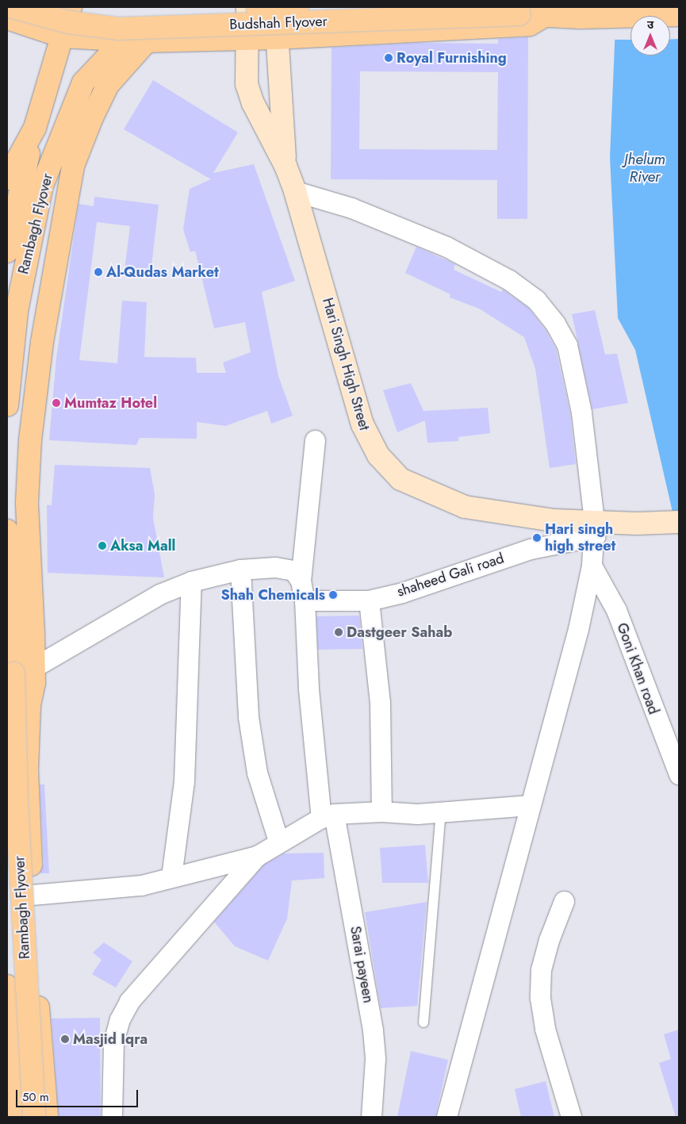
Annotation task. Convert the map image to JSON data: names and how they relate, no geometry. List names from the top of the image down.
{
  "streets": {
    "main road": ["Budshah Flyover", "Rambagh Flyover", "Hari Singh High Street"],
    "street": ["shaheed Gali road", "Goni Khan road", "Sarai payeen"]
  },
  "crossings": [
    ["Hari Singh High Street", "shaheed Gali road"],
    ["shaheed Gali road", "Sarai payeen"]
  ],
  "water": ["Jhelum River"],
  "places": [
    "Royal Furnishing",
    "Al-Qudas Market",
    "Mumtaz Hotel",
    "Hari singh high street",
    "Aksa Mall",
    "Shah Chemicals",
    "Dastgeer Sahab",
    "Masjid Iqra"
  ],
  "scale_bar": "50 m",
  "north": "top"
}
